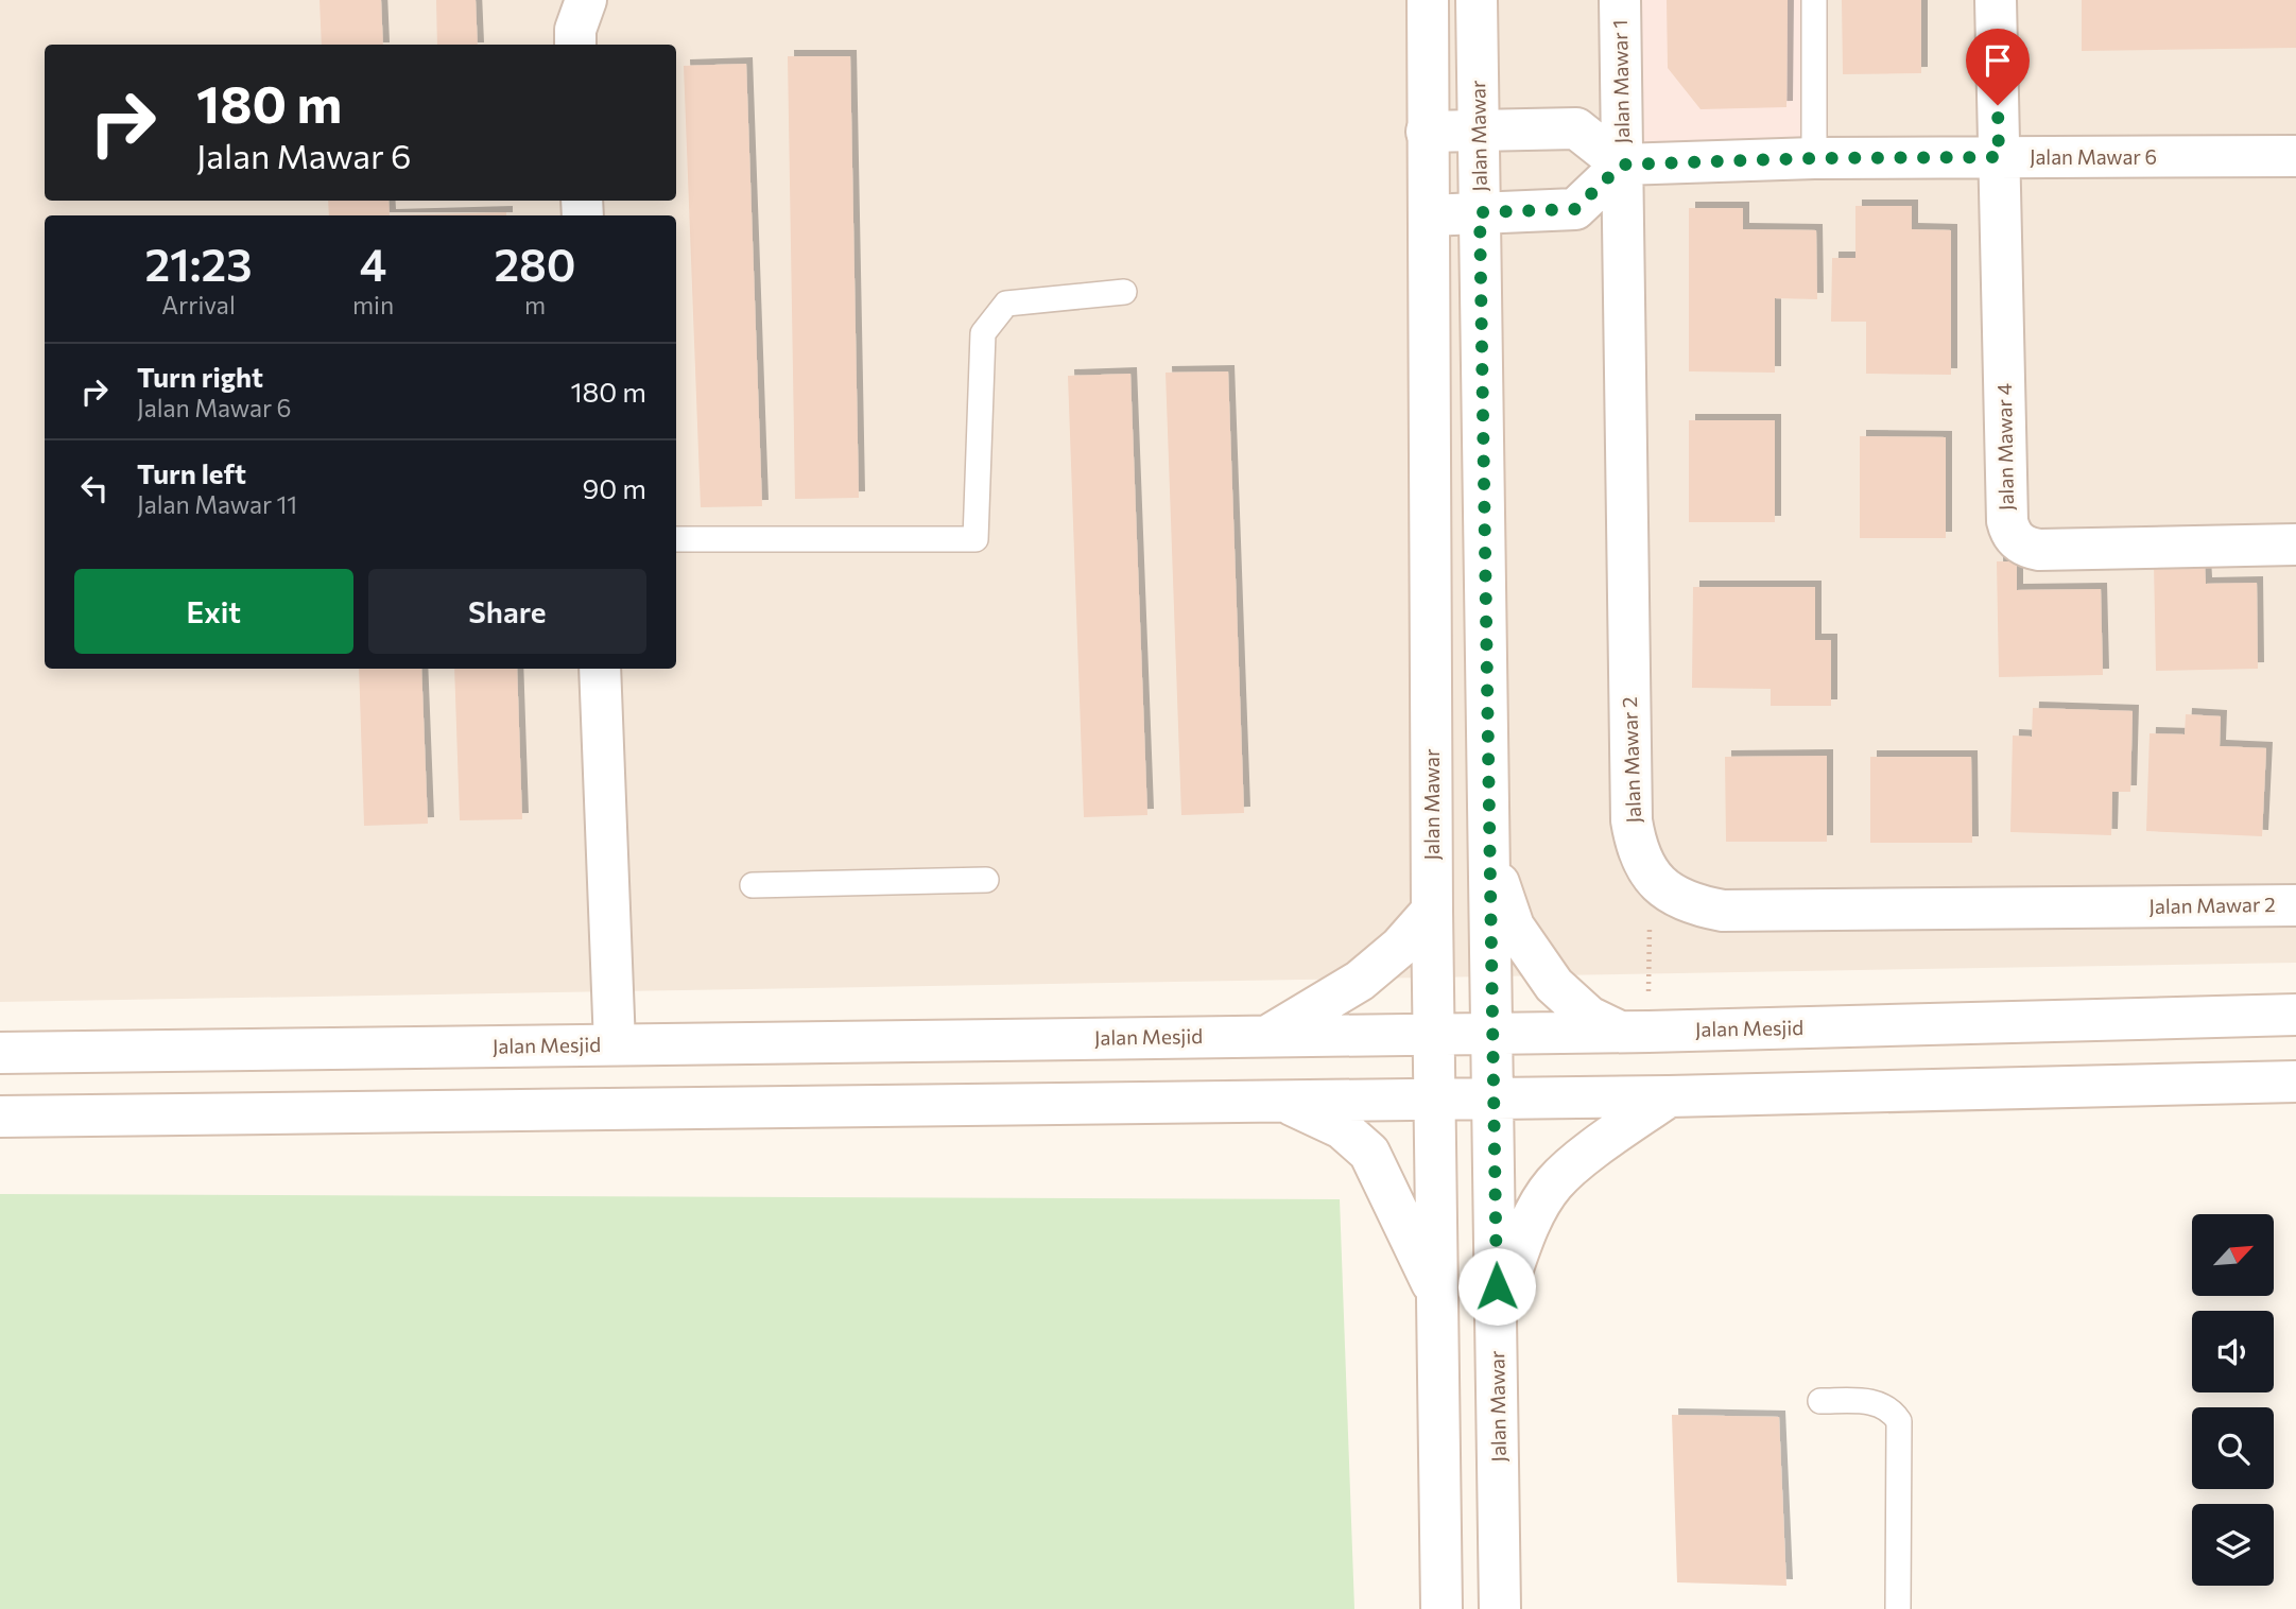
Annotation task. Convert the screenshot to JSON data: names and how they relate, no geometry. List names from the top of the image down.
{
  "streets": {
    "street": [
      "Jalan Mawar 1",
      "Jalan Mawar",
      "Jalan Mawar 6",
      "Jalan Mawar 4",
      "Jalan Mawar 2",
      "Jalan Mesjid"
    ]
  },
  "crossings": [
    ["Jalan Mawar 1", "Jalan Mawar 6"],
    ["Jalan Mawar 1", "Jalan Mawar 2"],
    ["Jalan Mawar", "Jalan Mesjid"],
    ["Jalan Mawar 6", "Jalan Mawar 4"],
    ["Jalan Mawar 6", "Jalan Mawar 2"]
  ],
  "north": "top right",
  "page": {
    "turn": ["180 m", "Jalan Mawar 6"],
    "eta": [
      "21:23",
      "Arrival",
      "4",
      "min",
      "280",
      "m"
    ],
    "list": [
      {
        "name": "Turn right",
        "note": "Jalan Mawar 6",
        "value": "180 m"
      },
      {
        "name": "Turn left",
        "note": "Jalan Mawar 11",
        "value": "90 m"
      }
    ],
    "buttons": ["Exit", "Share"]
  }
}
